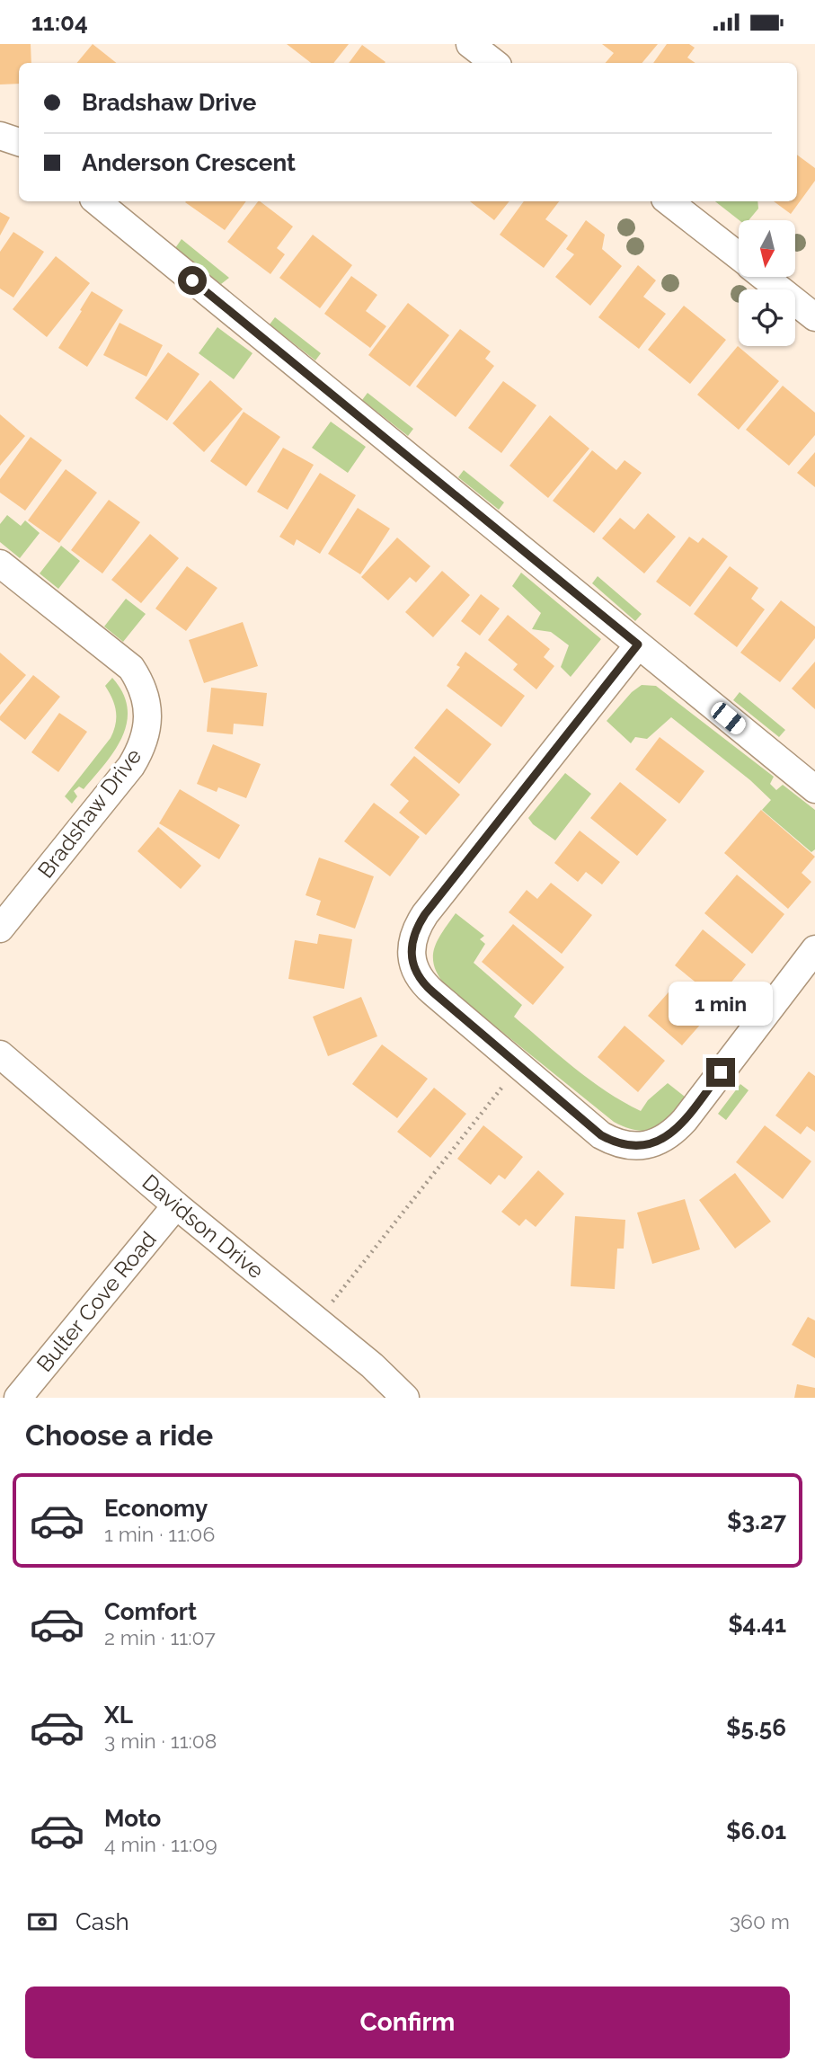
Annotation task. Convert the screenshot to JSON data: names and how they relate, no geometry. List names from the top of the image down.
{
  "streets": {
    "street": ["Bradshaw Drive", "Davidson Drive", "Bulter Cove Road"]
  },
  "crossings": [
    ["Davidson Drive", "Bulter Cove Road"]
  ],
  "north": "bottom",
  "page": {
    "status": "11:04",
    "banner": ["Bradshaw Drive", "Anderson Crescent"],
    "bubble": "1 min",
    "heading": "Choose a ride",
    "list": [
      {
        "name": "Economy",
        "note": "1 min · 11:06",
        "value": "$3.27"
      },
      {
        "name": "Comfort",
        "note": "2 min · 11:07",
        "value": "$4.41"
      },
      {
        "name": "XL",
        "note": "3 min · 11:08",
        "value": "$5.56"
      },
      {
        "name": "Moto",
        "note": "4 min · 11:09",
        "value": "$6.01"
      }
    ],
    "pay": ["Cash", "360 m"],
    "buttons": "Confirm"
  }
}
